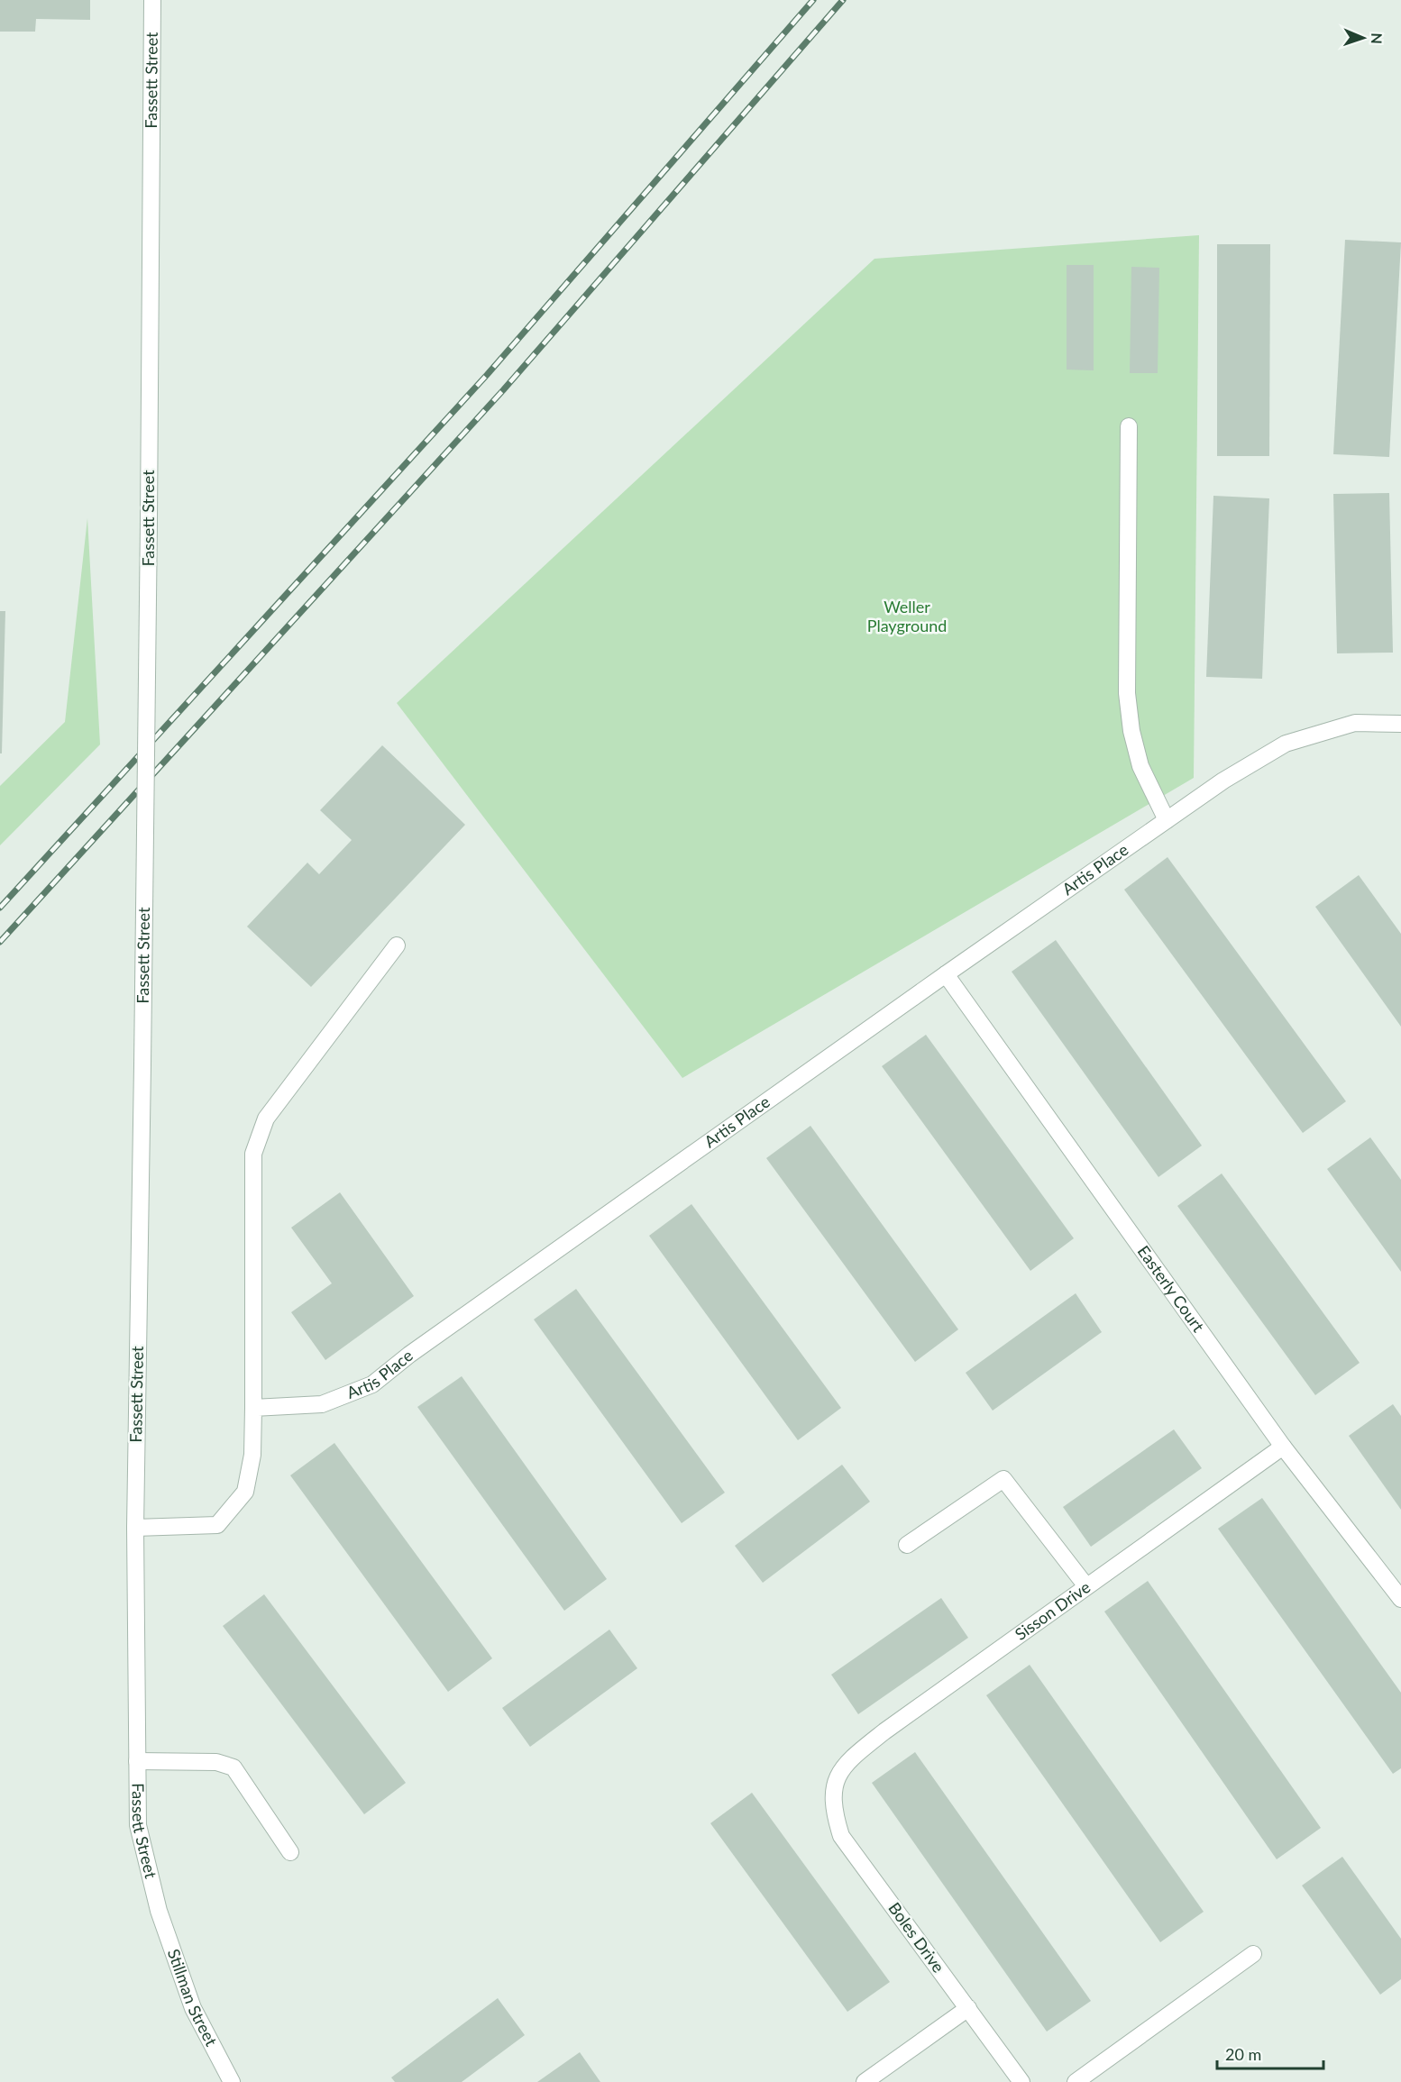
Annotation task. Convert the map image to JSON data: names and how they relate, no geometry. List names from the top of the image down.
{
  "streets": {
    "street": [
      "Fassett Street",
      "Artis Place",
      "Easterly Court",
      "Sisson Drive",
      "Boles Drive",
      "Stillman Street"
    ]
  },
  "crossings": [
    ["Fassett Street", "Stillman Street"],
    ["Artis Place", "Easterly Court"],
    ["Easterly Court", "Sisson Drive"],
    ["Sisson Drive", "Boles Drive"]
  ],
  "parks": ["Weller Playground"],
  "scale_bar": "20 m",
  "north": "right"
}
